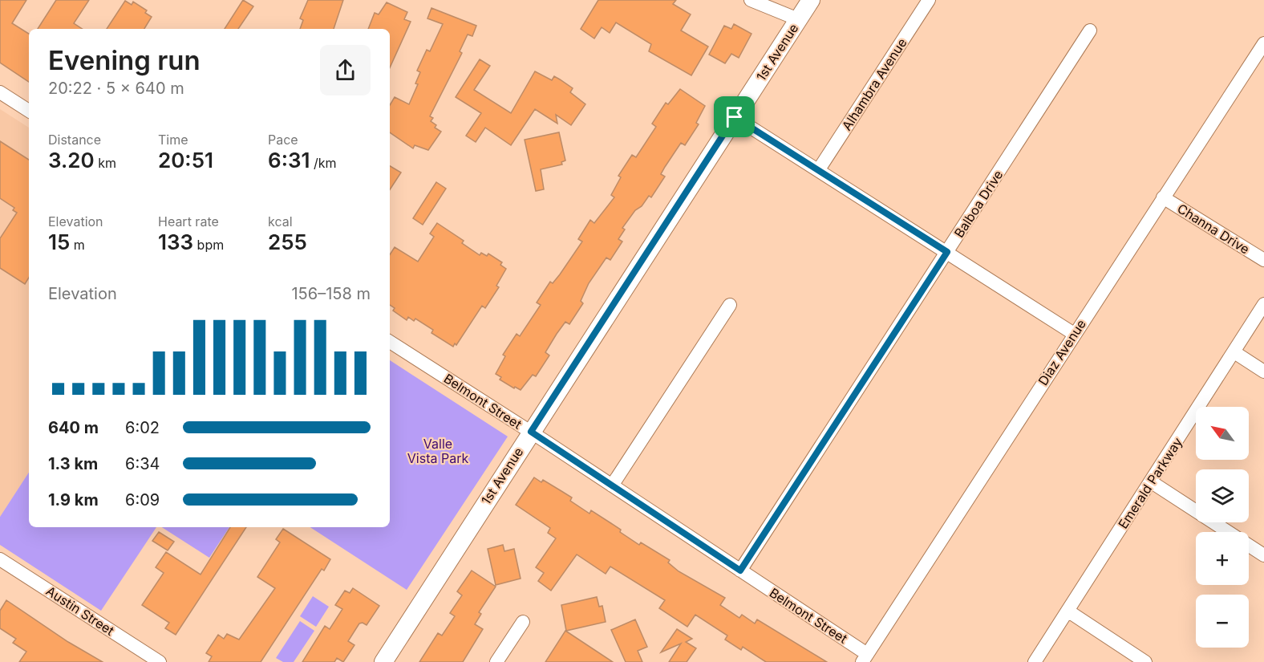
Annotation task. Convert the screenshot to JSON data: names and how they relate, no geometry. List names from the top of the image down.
{
  "streets": {
    "street": [
      "1st Avenue",
      "Alhambra Avenue",
      "Balboa Drive",
      "Channa Drive",
      "Diaz Avenue",
      "Belmont Street",
      "Emerald Parkway",
      "Austin Street"
    ]
  },
  "crossings": [
    ["1st Avenue", "Belmont Street"],
    ["Balboa Drive", "Belmont Street"],
    ["Channa Drive", "Diaz Avenue"],
    ["Diaz Avenue", "Belmont Street"]
  ],
  "parks": ["Valle Vista Park"],
  "north": "top left",
  "page": {
    "heading": ["Evening run", "20:22 · 5 × 640 m"],
    "stats": [
      ["Distance", "3.20 km"],
      ["Time", "20:51"],
      ["Pace", "6:31 /km"],
      ["Elevation", "15 m"],
      ["Heart rate", "133 bpm"],
      ["kcal", "255"]
    ],
    "chart": ["Elevation", "156–158 m"],
    "map_buttons": ["+", "−"],
    "list": [
      {
        "name": "640 m",
        "note": "6:02"
      },
      {
        "name": "1.3 km",
        "note": "6:34"
      },
      {
        "name": "1.9 km",
        "note": "6:09"
      }
    ]
  }
}
